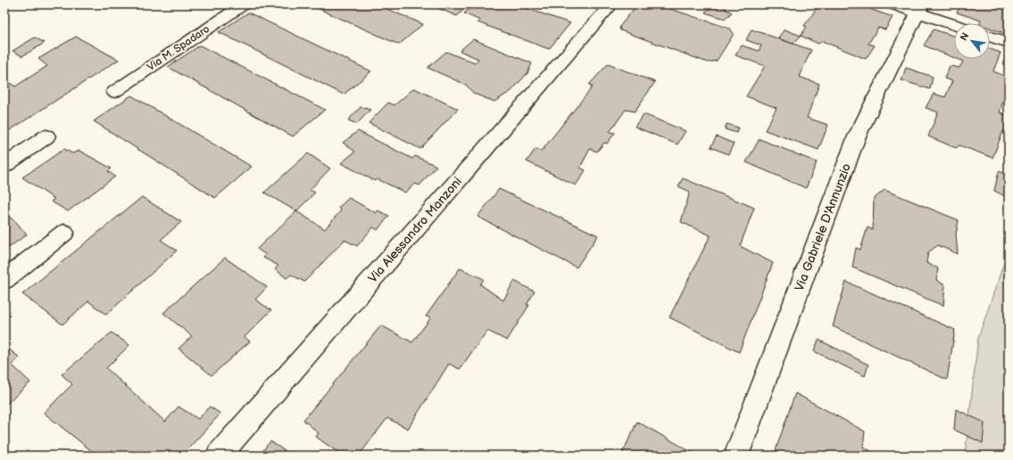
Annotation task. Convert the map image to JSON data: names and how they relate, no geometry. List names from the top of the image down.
{
  "streets": {
    "street": ["Via M. Spadaro", "Via Gabriele D'Annunzio", "Via Alessandro Manzoni"]
  },
  "north": "top left"
}
